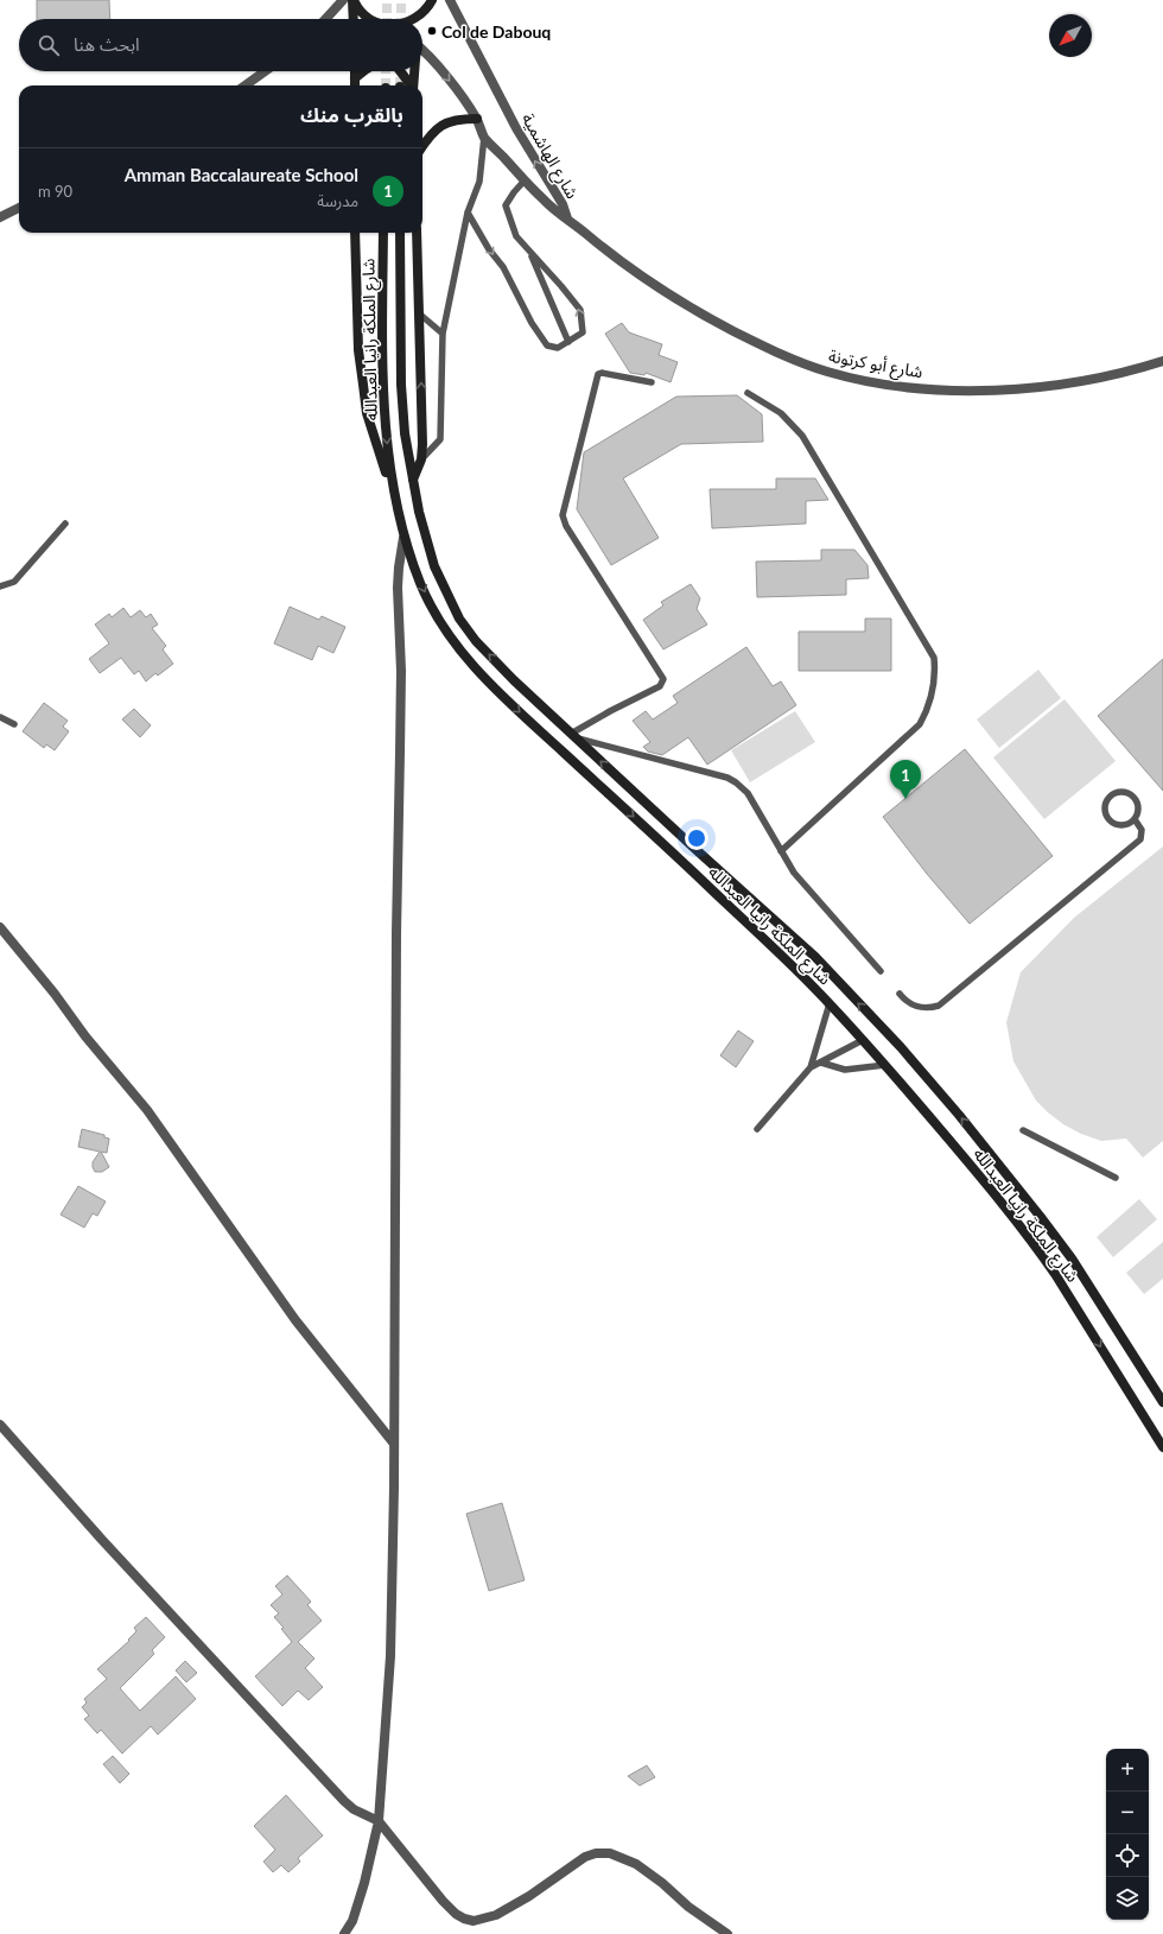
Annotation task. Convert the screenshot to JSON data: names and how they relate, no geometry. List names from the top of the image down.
{
  "streets": {
    "main road": ["شارع الملكة رانيا العبدالله"],
    "street": ["شارع الهاشمية", "شارع أبو كرتونة"]
  },
  "crossings": [
    ["شارع الهاشمية", "شارع أبو كرتونة"]
  ],
  "places": ["Col de Dabouq"],
  "north": "bottom left",
  "page": {
    "search": "ابحث هنا",
    "heading": "بالقرب منك",
    "list": [
      {
        "mark": "1",
        "name": "Amman Baccalaureate School",
        "note": "مدرسة",
        "value": "90 m"
      }
    ],
    "pins": "1",
    "map_buttons": ["+", "−"]
  }
}
